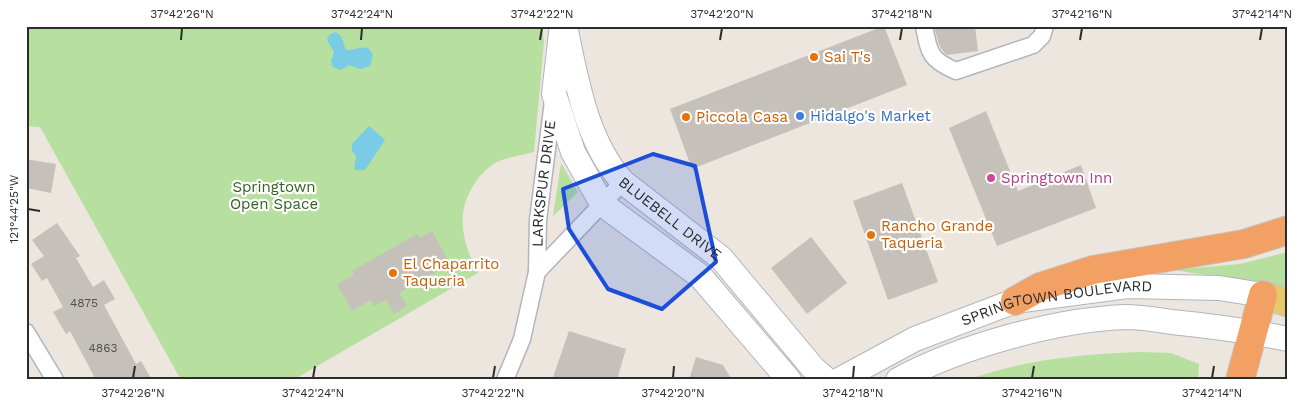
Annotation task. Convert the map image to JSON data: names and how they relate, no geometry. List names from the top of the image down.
{
  "streets": {
    "street": ["LARKSPUR DRIVE", "BLUEBELL DRIVE", "SPRINGTOWN BOULEVARD"]
  },
  "crossings": [
    ["LARKSPUR DRIVE", "BLUEBELL DRIVE"]
  ],
  "parks": ["Springtown Open Space"],
  "places": [
    "Sai T's",
    "Hidalgo's Market",
    "Piccola Casa",
    "Springtown Inn",
    "Rancho Grande Taqueria",
    "El Chaparrito Taqueria"
  ],
  "house_numbers": ["4875", "4863"],
  "coordinates": [
    "37°42'26\"N",
    "37°42'24\"N",
    "37°42'22\"N",
    "37°42'20\"N",
    "37°42'18\"N",
    "37°42'16\"N",
    "37°42'14\"N",
    "121°44'25\"W"
  ]
}
